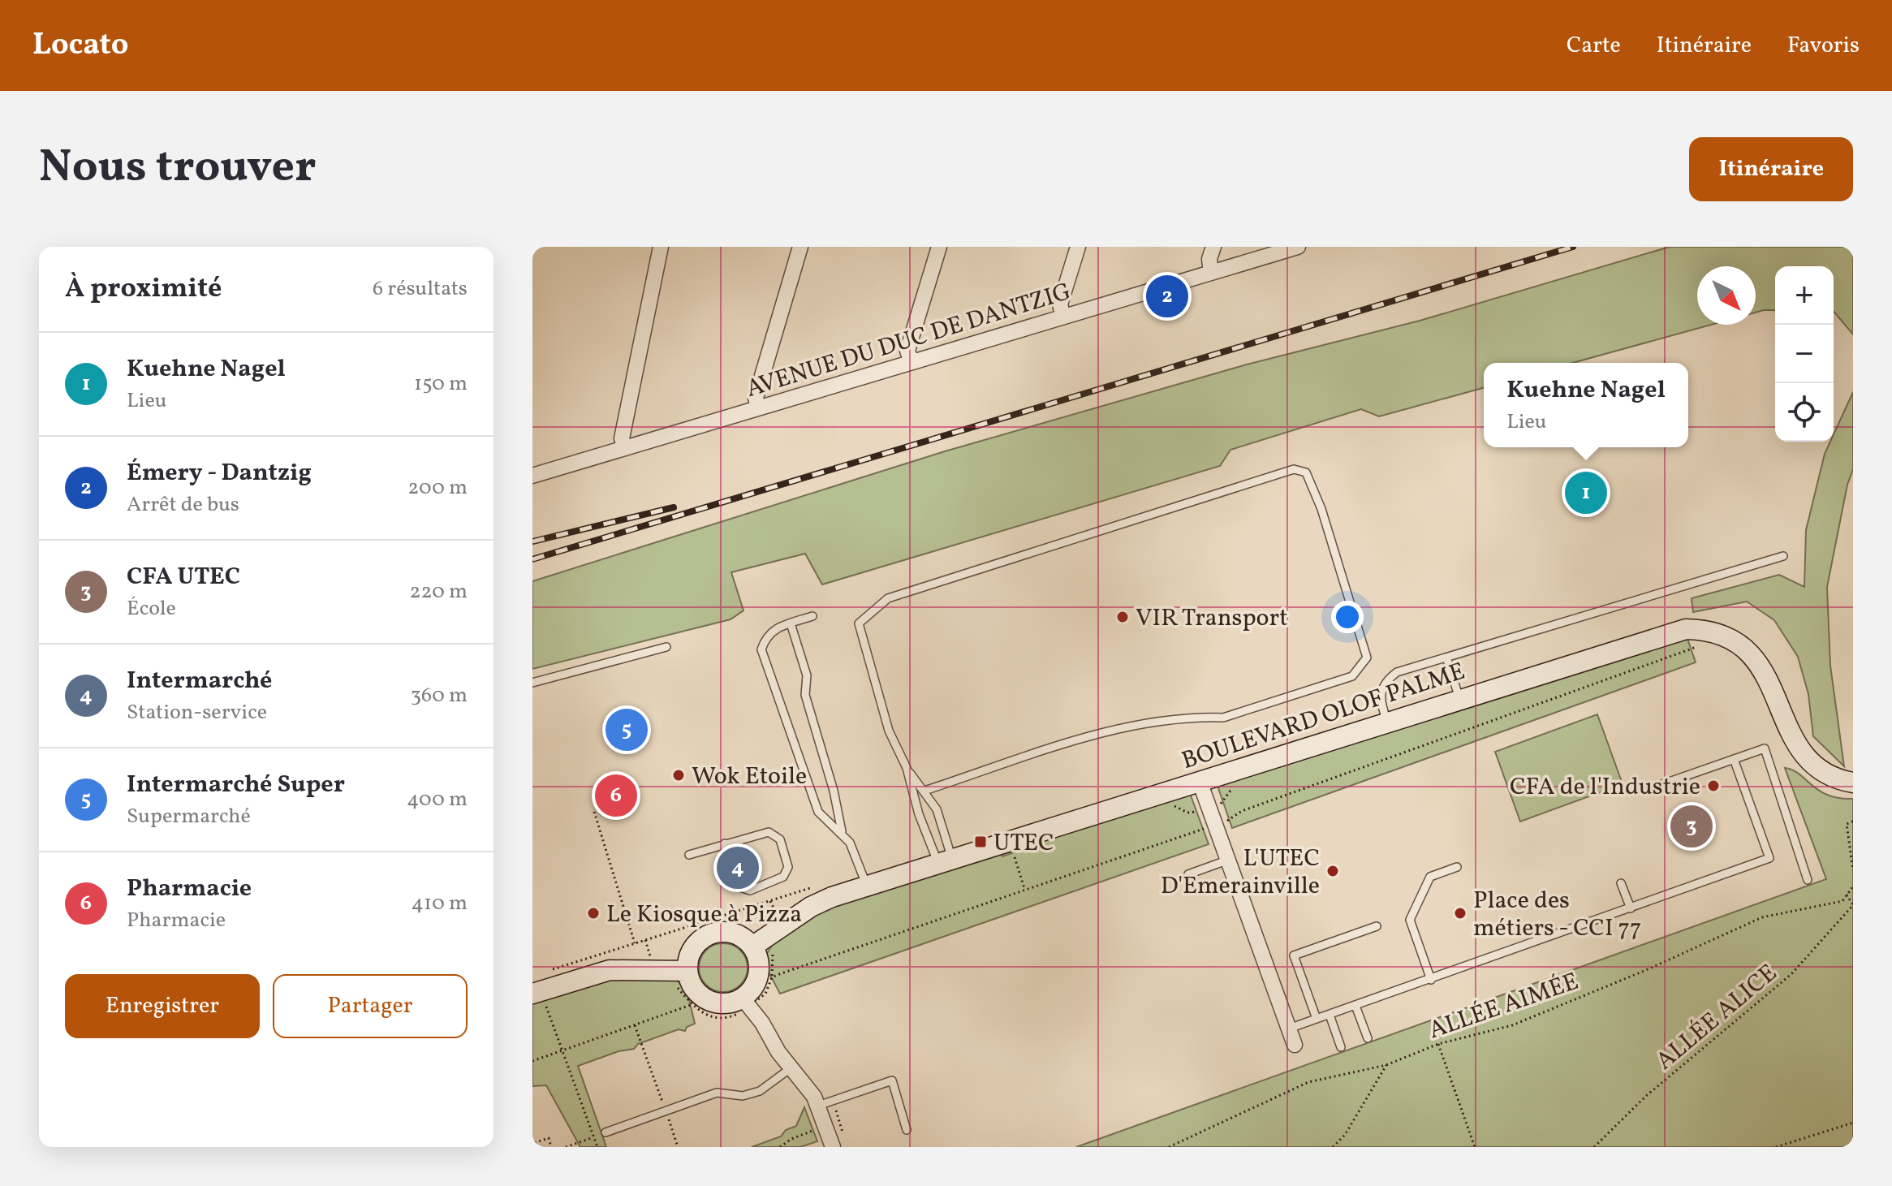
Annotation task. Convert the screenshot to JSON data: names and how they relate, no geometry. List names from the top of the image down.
{
  "streets": {
    "street": ["AVENUE DU DUC DE DANTZIG", "BOULEVARD OLOF PALME"],
    "path": ["ALLÉE AIMÉE", "ALLÉE ALICE"]
  },
  "places": {
    "other": [
      "VIR Transport",
      "Wok Etoile",
      "CFA de l'Industrie",
      "L'UTEC D'Emerainville",
      "Le Kiosque à Pizza",
      "Place des métiers - CCI 77"
    ],
    "transit": ["UTEC"]
  },
  "north": "bottom right",
  "page": {
    "header": "Locato",
    "nav": ["Carte", "Itinéraire", "Favoris"],
    "title": "Nous trouver",
    "buttons": [
      "Itinéraire",
      ["Enregistrer", "Partager"]
    ],
    "heading": ["À proximité", "6 résultats"],
    "map_buttons": ["+", "−"],
    "pins": [
      "2",
      "1",
      "5",
      "6",
      "3",
      "4"
    ],
    "list": [
      {
        "mark": "1",
        "name": "Kuehne Nagel",
        "note": "Lieu",
        "value": "150 m"
      },
      {
        "mark": "2",
        "name": "Émery - Dantzig",
        "note": "Arrêt de bus",
        "value": "200 m"
      },
      {
        "mark": "3",
        "name": "CFA UTEC",
        "note": "École",
        "value": "220 m"
      },
      {
        "mark": "4",
        "name": "Intermarché",
        "note": "Station-service",
        "value": "360 m"
      },
      {
        "mark": "5",
        "name": "Intermarché Super",
        "note": "Supermarché",
        "value": "400 m"
      },
      {
        "mark": "6",
        "name": "Pharmacie",
        "note": "Pharmacie",
        "value": "410 m"
      }
    ],
    "popup": ["Kuehne Nagel", "Lieu"]
  }
}
